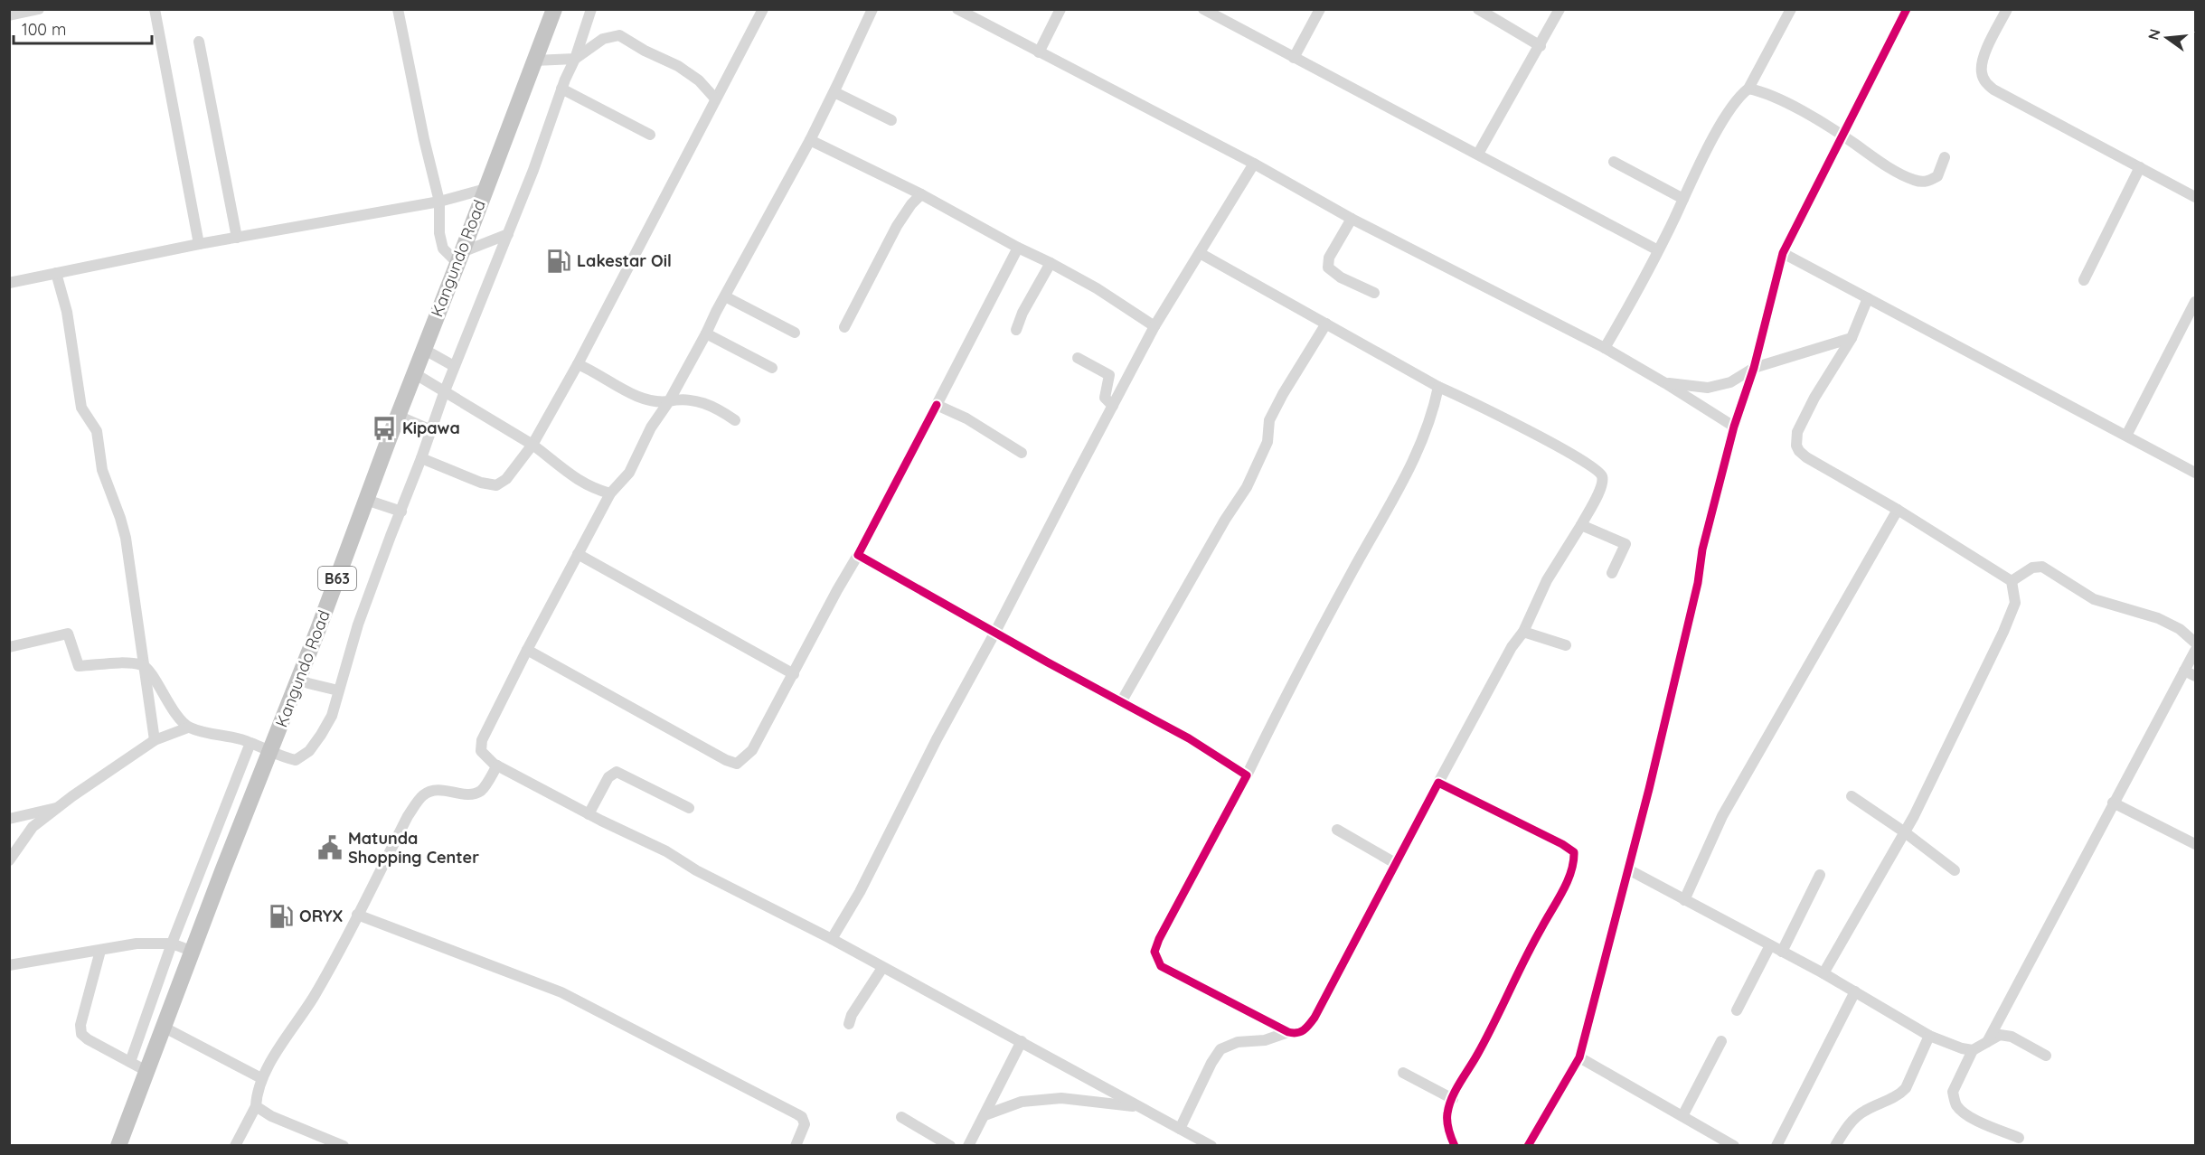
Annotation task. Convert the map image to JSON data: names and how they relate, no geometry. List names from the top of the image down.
{
  "streets": {
    "highway": ["Kangundo Road", "B63"]
  },
  "places": {
    "fuel station": ["Lakestar Oil", "ORYX"],
    "bus stop": ["Kipawa"],
    "public building": ["Matunda Shopping Center"]
  },
  "scale_bar": "100 m",
  "north": "left"
}
